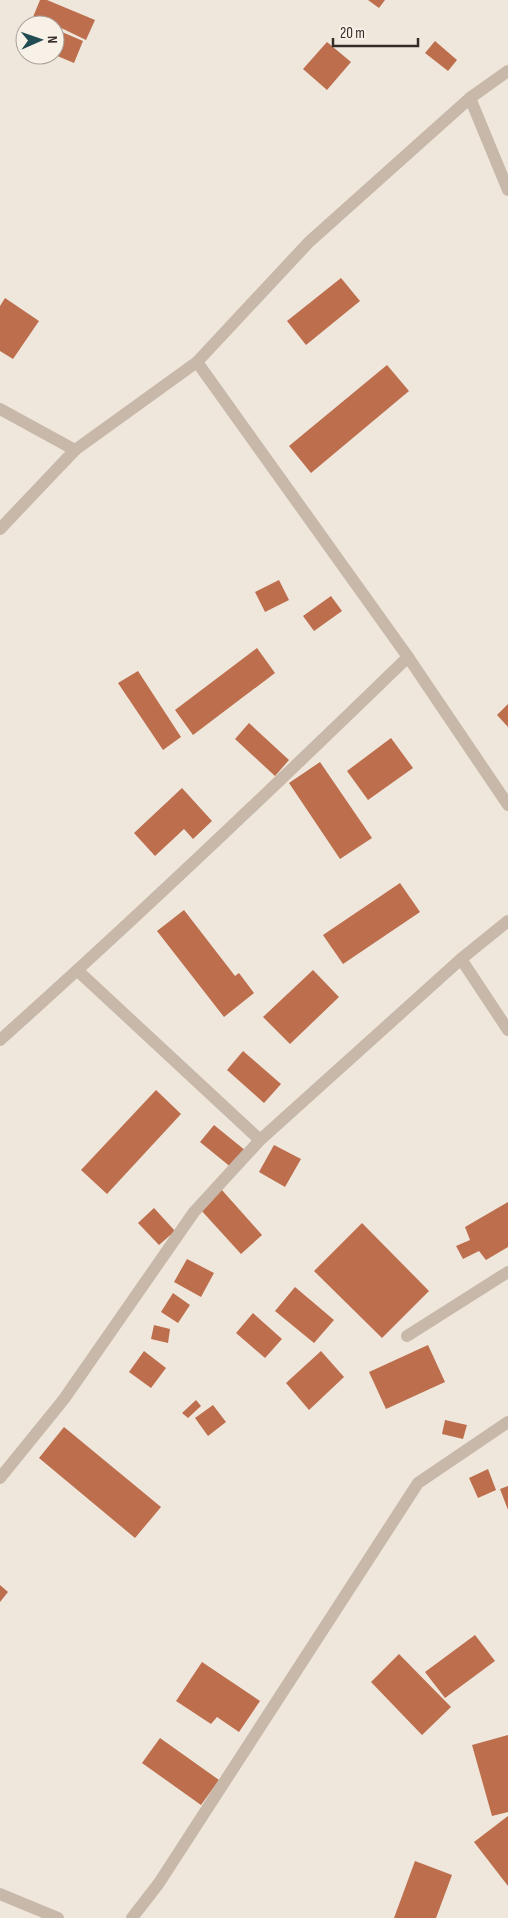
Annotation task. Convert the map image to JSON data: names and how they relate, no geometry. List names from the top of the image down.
{
  "scale_bar": "20 m",
  "north": "right"
}
